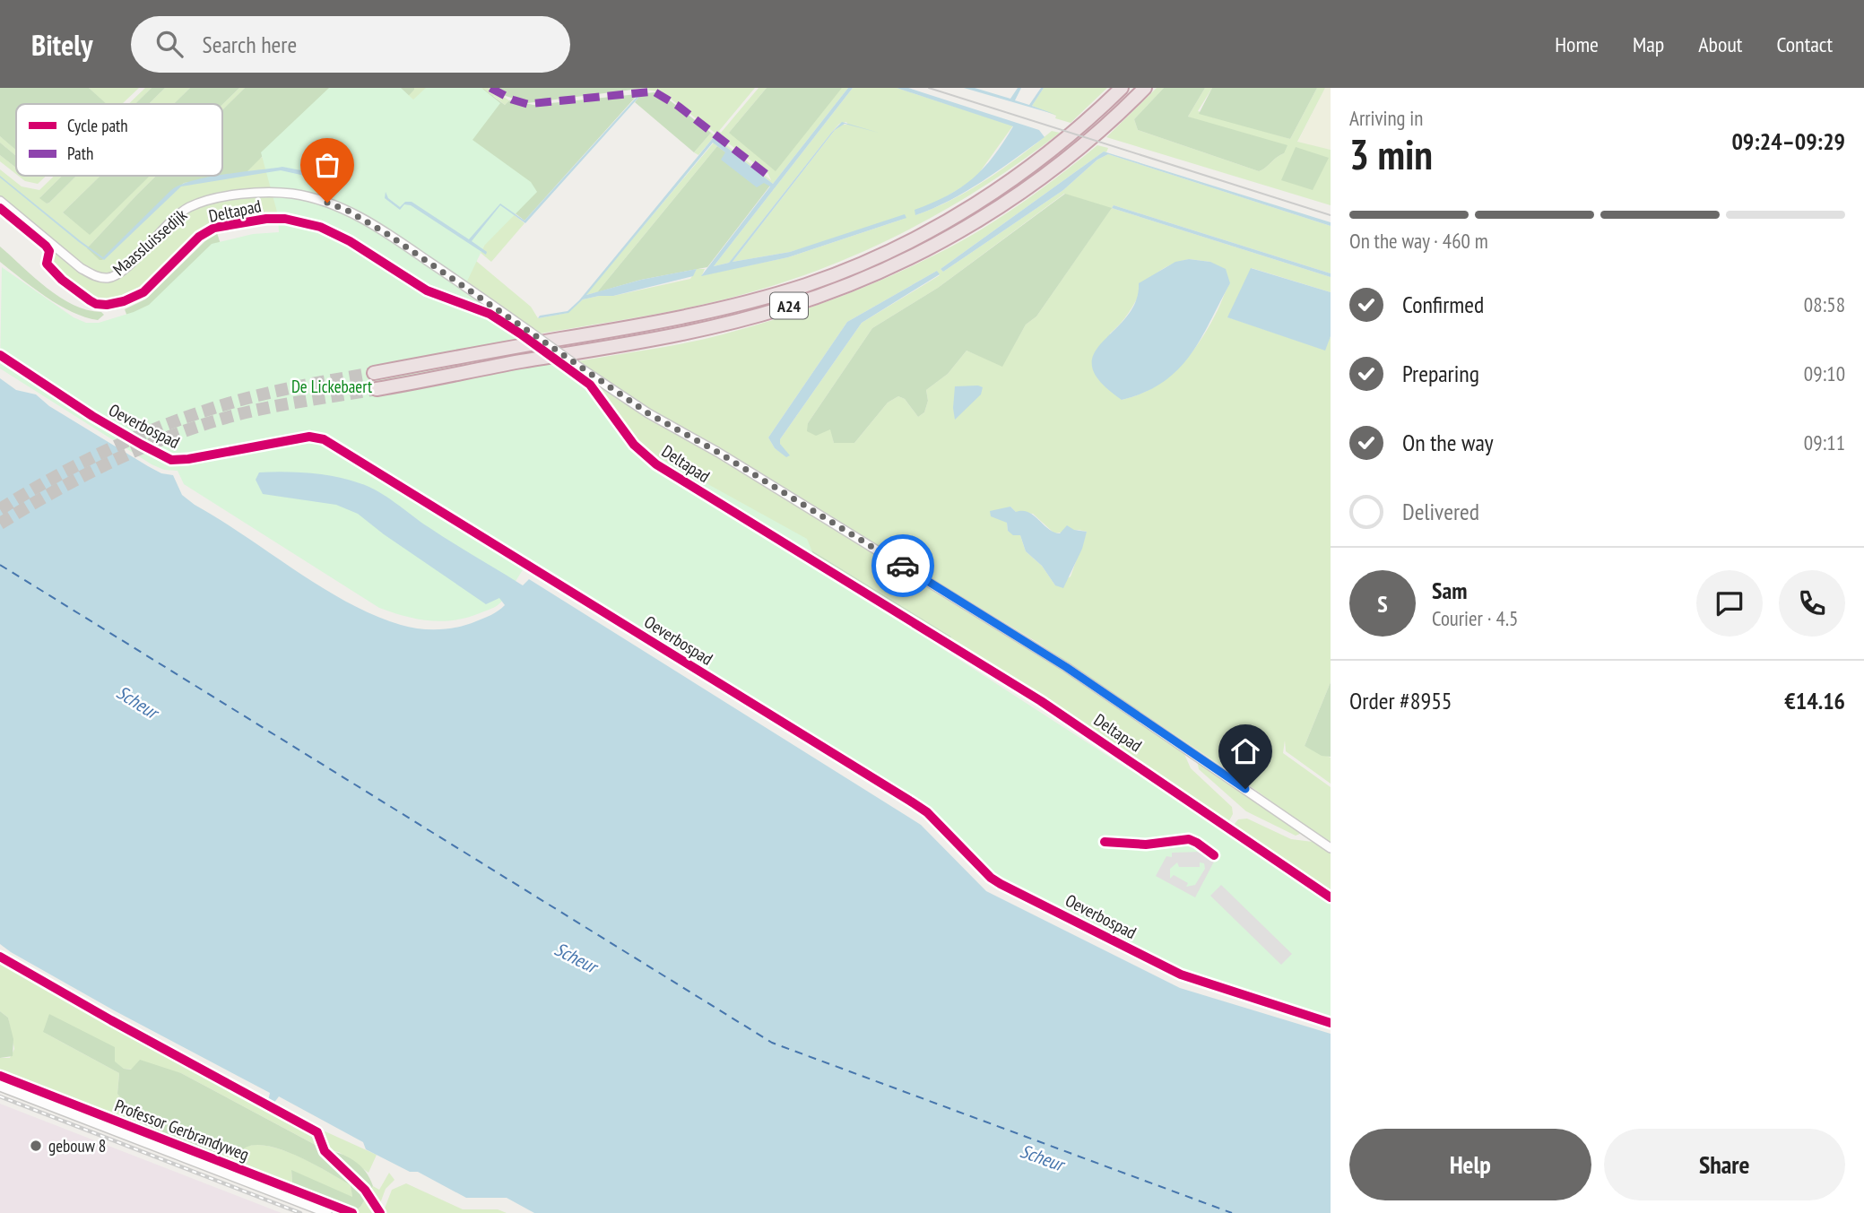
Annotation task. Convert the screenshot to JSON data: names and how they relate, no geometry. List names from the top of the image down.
{
  "streets": {
    "highway": ["A24"],
    "street": ["Maassluissedijk", "Professor Gerbrandyweg"],
    "cycle path": ["Deltapad", "Oeverbospad"]
  },
  "water": ["Scheur"],
  "parks": ["De Lickebaert"],
  "places": ["gebouw 8"],
  "legend": ["Cycle path", "Path"],
  "page": {
    "header": "Bitely",
    "search": "Search here",
    "nav": [
      "Home",
      "Map",
      "About",
      "Contact"
    ],
    "heading": ["3 min", "Arriving in", "09:24–09:29"],
    "panel": [
      "Sam",
      "Courier · 4.5",
      "Order #8955",
      "€14.16"
    ],
    "bar": "On the way · 460 m",
    "list": [
      ["Confirmed", "08:58"],
      ["Preparing", "09:10"],
      ["On the way", "09:11"],
      "Delivered"
    ],
    "round": "S",
    "buttons": ["Help", "Share"]
  }
}
